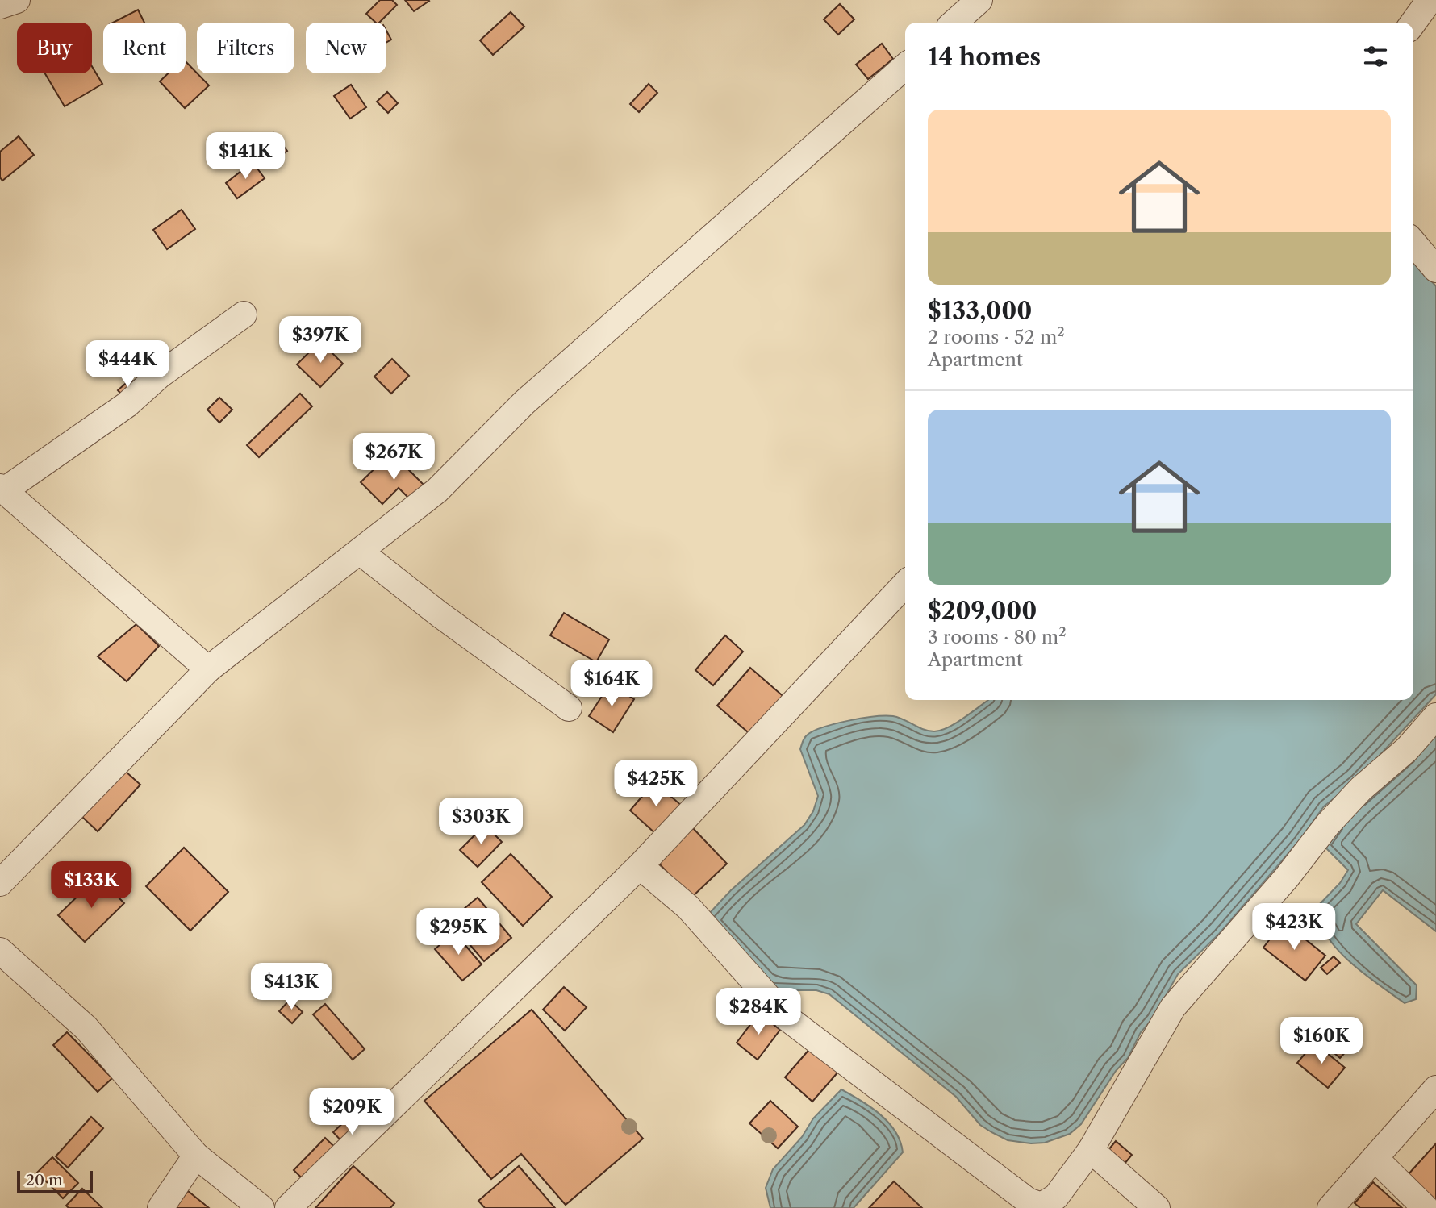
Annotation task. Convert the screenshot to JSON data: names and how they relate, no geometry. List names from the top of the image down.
{
  "scale_bar": "20 m",
  "page": {
    "chip": [
      "Buy",
      "Rent",
      "Filters",
      "New"
    ],
    "heading": "14 homes",
    "list": [
      {
        "name": "$133,000",
        "note": "2 rooms · 52 m² · Apartment"
      },
      {
        "name": "$209,000",
        "note": "3 rooms · 80 m² · Apartment"
      }
    ],
    "price": [
      "$141K",
      "$397K",
      "$444K",
      "$267K",
      "$164K",
      "$425K",
      "$303K",
      "$133K",
      "$423K",
      "$295K",
      "$413K",
      "$284K",
      "$160K",
      "$209K"
    ],
    "scale": "20 m"
  }
}
